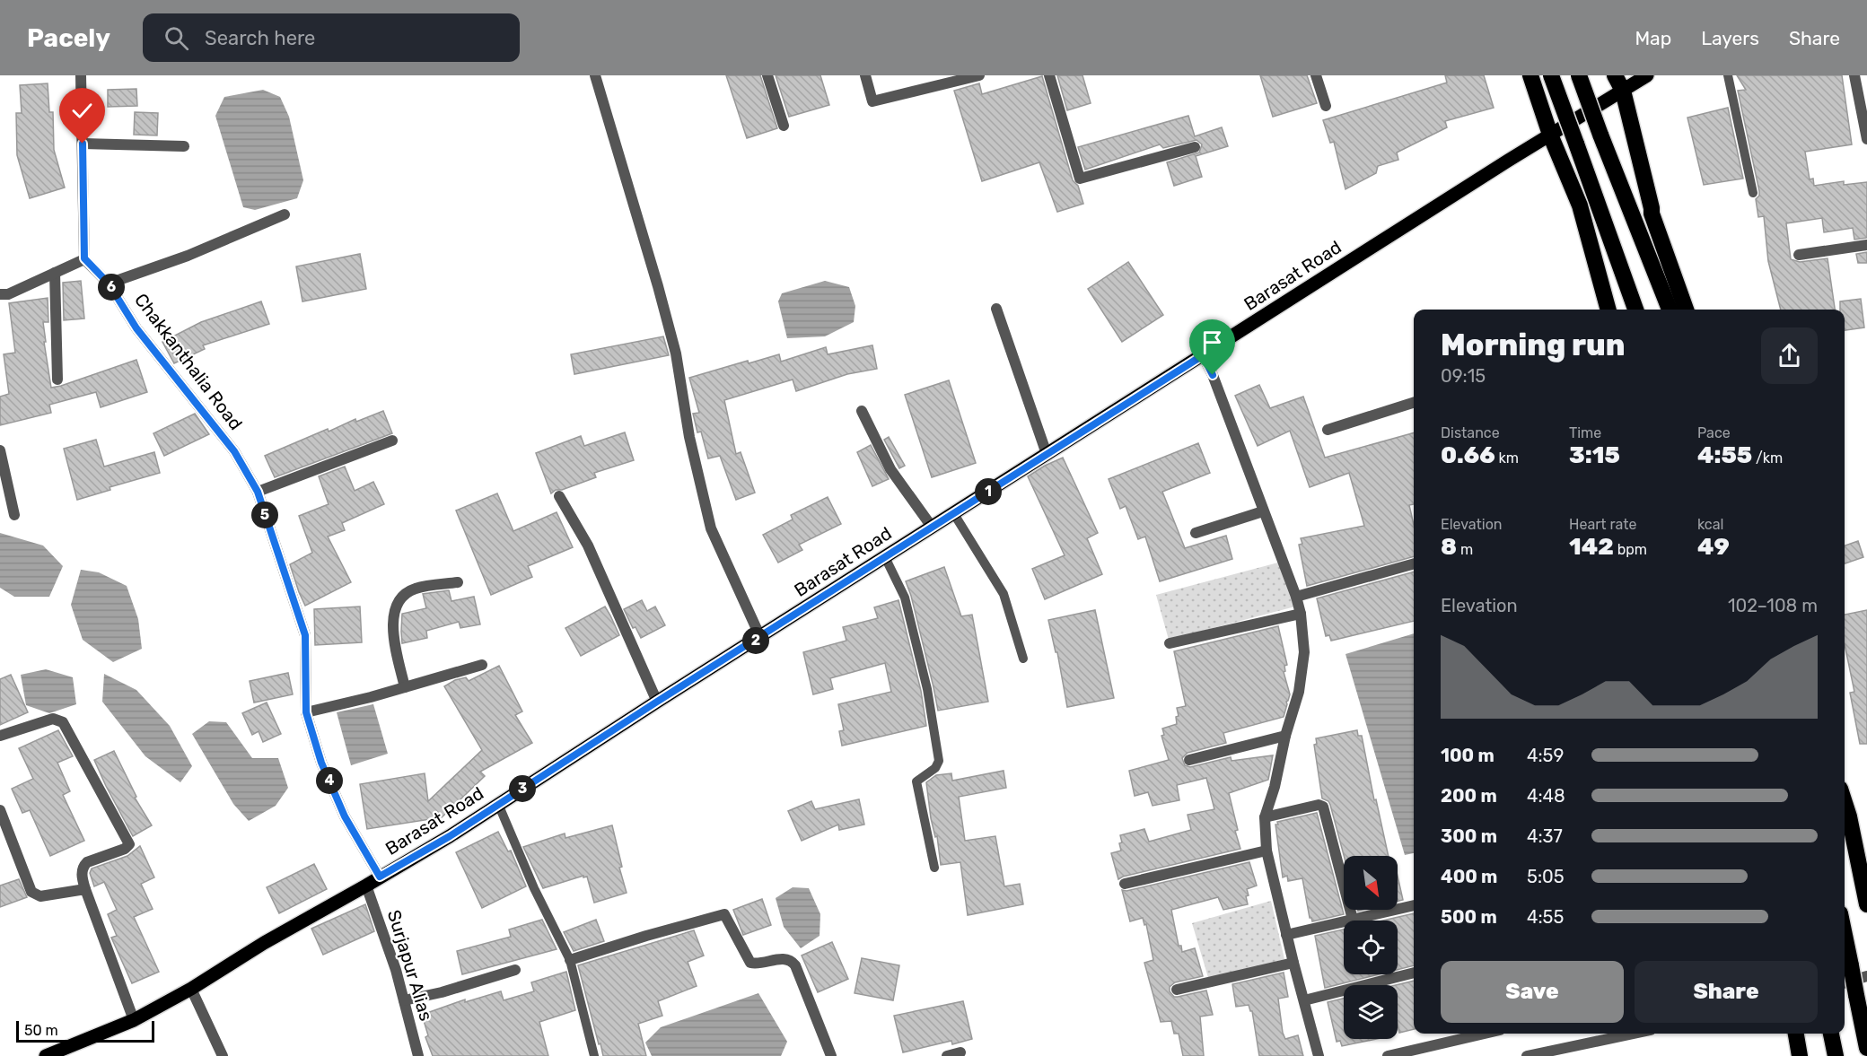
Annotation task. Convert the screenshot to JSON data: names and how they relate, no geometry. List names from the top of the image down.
{
  "streets": {
    "main road": ["Barasat Road"],
    "street": ["Chakkanthalia Road", "Surjapur Alias"]
  },
  "crossings": [
    ["Barasat Road", "Chakkanthalia Road"],
    ["Barasat Road", "Surjapur Alias"]
  ],
  "scale_bar": "50 m",
  "north": "bottom right",
  "page": {
    "header": "Pacely",
    "search": "Search here",
    "nav": ["Map", "Layers", "Share"],
    "pins": [
      "6",
      "1",
      "5",
      "2",
      "4",
      "3"
    ],
    "heading": ["Morning run", "09:15"],
    "stats": [
      ["Distance", "0.66 km"],
      ["Time", "3:15"],
      ["Pace", "4:55 /km"],
      ["Elevation", "8 m"],
      ["Heart rate", "142 bpm"],
      ["kcal", "49"]
    ],
    "chart": ["Elevation", "102–108 m"],
    "list": [
      {
        "name": "100 m",
        "note": "4:59"
      },
      {
        "name": "200 m",
        "note": "4:48"
      },
      {
        "name": "300 m",
        "note": "4:37"
      },
      {
        "name": "400 m",
        "note": "5:05"
      },
      {
        "name": "500 m",
        "note": "4:55"
      }
    ],
    "buttons": ["Save", "Share"],
    "scale": "50 m"
  }
}
